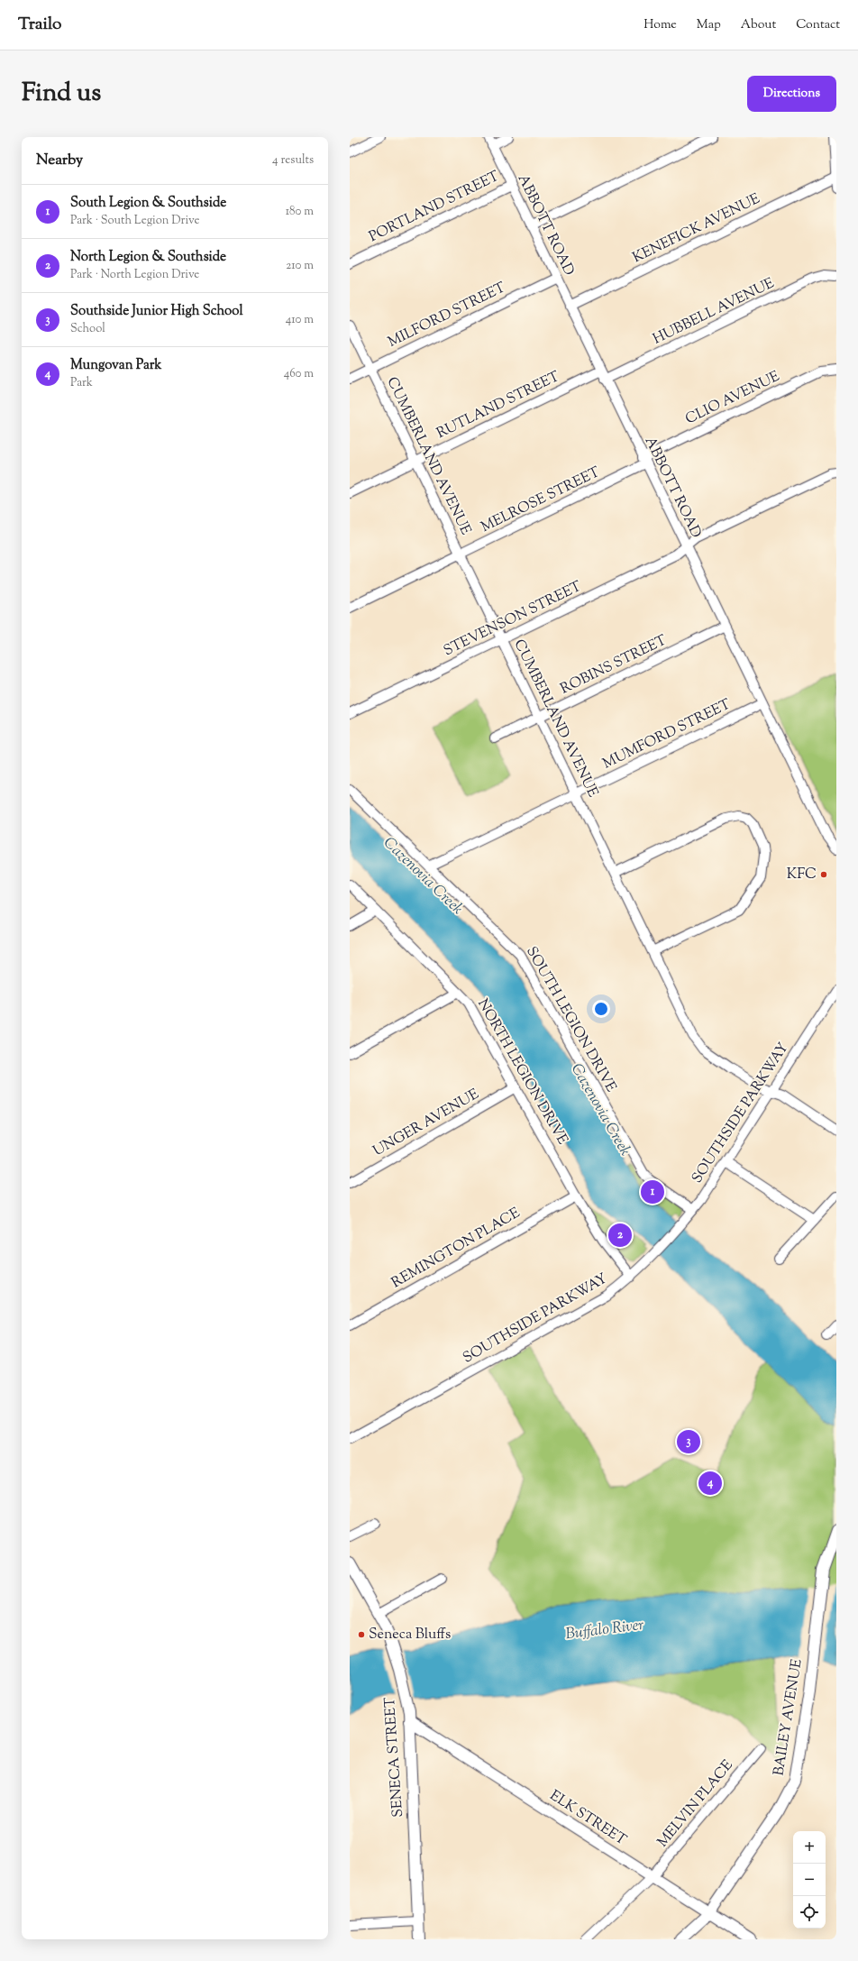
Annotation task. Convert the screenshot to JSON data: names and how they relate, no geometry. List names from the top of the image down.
{
  "streets": {
    "main road": ["BAILEY AVENUE", "SENECA STREET", "ELK STREET"],
    "street": [
      "PORTLAND STREET",
      "ABBOTT ROAD",
      "KENEFICK AVENUE",
      "HUBBELL AVENUE",
      "MILFORD STREET",
      "CLIO AVENUE",
      "RUTLAND STREET",
      "CUMBERLAND AVENUE",
      "MELROSE STREET",
      "STEVENSON STREET",
      "ROBINS STREET",
      "MUMFORD STREET",
      "SOUTH LEGION DRIVE",
      "NORTH LEGION DRIVE",
      "SOUTHSIDE PARKWAY",
      "UNGER AVENUE",
      "REMINGTON PLACE",
      "MELVIN PLACE"
    ]
  },
  "crossings": [
    ["PORTLAND STREET", "ABBOTT ROAD"],
    ["ABBOTT ROAD", "KENEFICK AVENUE"],
    ["ABBOTT ROAD", "HUBBELL AVENUE"],
    ["ABBOTT ROAD", "MILFORD STREET"],
    ["ABBOTT ROAD", "CLIO AVENUE"],
    ["ABBOTT ROAD", "RUTLAND STREET"],
    ["ABBOTT ROAD", "MELROSE STREET"],
    ["ABBOTT ROAD", "STEVENSON STREET"],
    ["ABBOTT ROAD", "ROBINS STREET"],
    ["ABBOTT ROAD", "MUMFORD STREET"],
    ["MILFORD STREET", "CUMBERLAND AVENUE"],
    ["CLIO AVENUE", "MELROSE STREET"],
    ["RUTLAND STREET", "CUMBERLAND AVENUE"],
    ["CUMBERLAND AVENUE", "MELROSE STREET"],
    ["CUMBERLAND AVENUE", "STEVENSON STREET"],
    ["CUMBERLAND AVENUE", "ROBINS STREET"],
    ["CUMBERLAND AVENUE", "MUMFORD STREET"],
    ["CUMBERLAND AVENUE", "SOUTHSIDE PARKWAY"],
    ["MUMFORD STREET", "SOUTH LEGION DRIVE"],
    ["SOUTH LEGION DRIVE", "SOUTHSIDE PARKWAY"],
    ["NORTH LEGION DRIVE", "SOUTHSIDE PARKWAY"],
    ["NORTH LEGION DRIVE", "UNGER AVENUE"],
    ["NORTH LEGION DRIVE", "REMINGTON PLACE"],
    ["BAILEY AVENUE", "ELK STREET"],
    ["SENECA STREET", "ELK STREET"],
    ["MELVIN PLACE", "ELK STREET"]
  ],
  "water": ["Cazenovia Creek", "Buffalo River"],
  "places": ["KFC", "Seneca Bluffs"],
  "page": {
    "header": "Trailo",
    "nav": [
      "Home",
      "Map",
      "About",
      "Contact"
    ],
    "title": "Find us",
    "buttons": "Directions",
    "heading": ["Nearby", "4 results"],
    "list": [
      {
        "mark": "1",
        "name": "South Legion & Southside",
        "note": "Park · South Legion Drive",
        "value": "180 m"
      },
      {
        "mark": "2",
        "name": "North Legion & Southside",
        "note": "Park · North Legion Drive",
        "value": "210 m"
      },
      {
        "mark": "3",
        "name": "Southside Junior High School",
        "note": "School",
        "value": "410 m"
      },
      {
        "mark": "4",
        "name": "Mungovan Park",
        "note": "Park",
        "value": "460 m"
      }
    ],
    "pins": [
      "1",
      "2",
      "3",
      "4"
    ],
    "map_buttons": ["+", "−"]
  }
}
